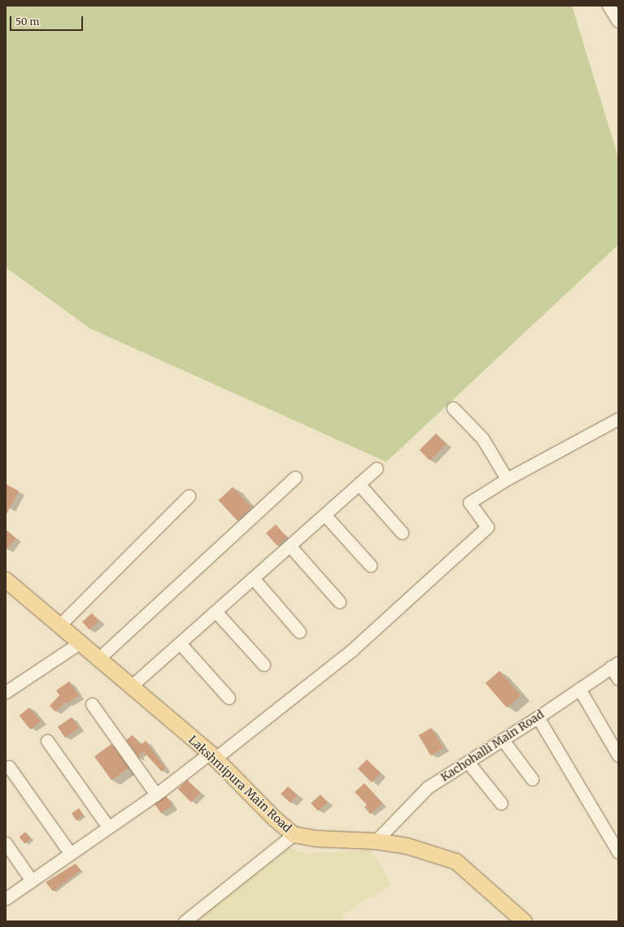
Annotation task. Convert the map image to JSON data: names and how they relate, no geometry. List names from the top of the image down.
{
  "streets": {
    "main road": ["Lakshmipura Main Road"],
    "street": ["Kachohalli Main Road"]
  },
  "crossings": [
    ["Kachohalli Main Road", "Lakshmipura Main Road"]
  ],
  "scale_bar": "50 m"
}
